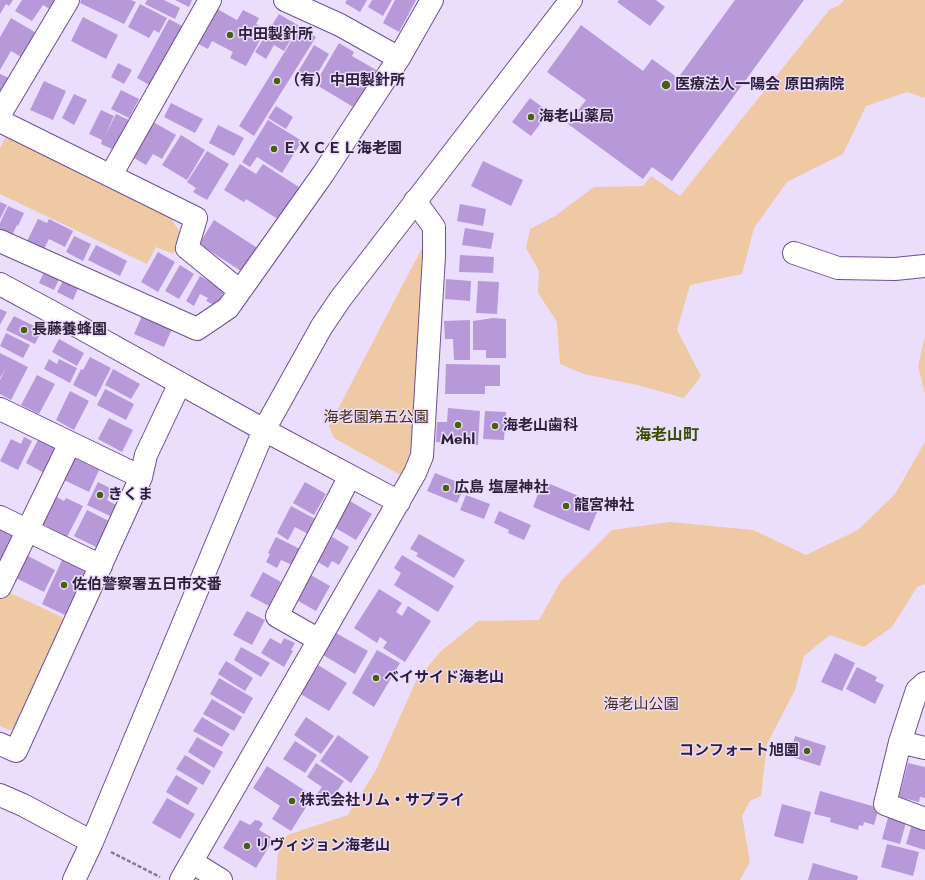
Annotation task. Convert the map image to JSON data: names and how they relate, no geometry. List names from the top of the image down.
{
  "districts": ["海老山町"],
  "parks": ["海老園第五公園", "海老山公園"],
  "places": [
    "中田製針所",
    "（有）中田製針所",
    "医療法人一陽会 原田病院",
    "海老山薬局",
    "ＥＸＣＥＬ海老園",
    "長藤養蜂園",
    "Mehl",
    "海老山歯科",
    "広島 塩屋神社",
    "きくま",
    "龍宮神社",
    "佐伯警察署五日市交番",
    "ベイサイド海老山",
    "コンフォート旭園",
    "株式会社リム・サプライ",
    "リヴィジョン海老山"
  ]
}
